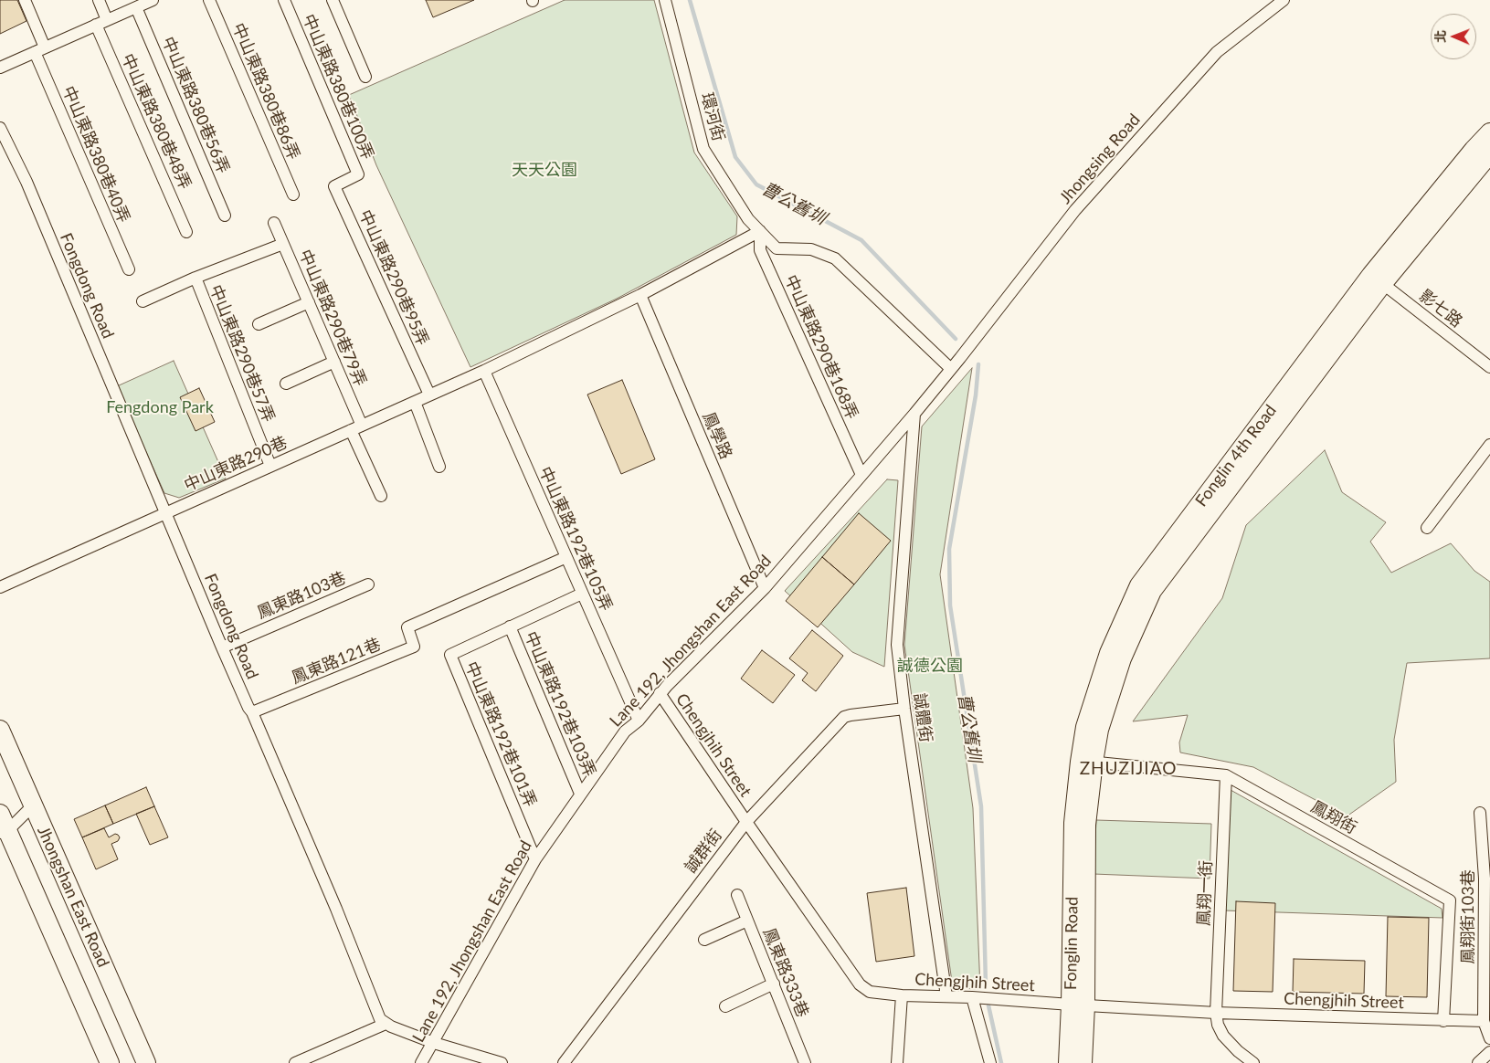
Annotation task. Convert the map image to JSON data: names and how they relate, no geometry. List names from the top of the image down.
{
  "streets": {
    "main road": ["Fonglin 4th Road", "Jhongshan East Road", "Fonglin Road"],
    "street": [
      "中山東路380巷100弄",
      "中山東路380巷86弄",
      "中山東路380巷56弄",
      "環河街",
      "中山東路380巷48弄",
      "中山東路380巷40弄",
      "Jhongsing Road",
      "中山東路290巷95弄",
      "Fongdong Road",
      "影七路",
      "中山東路290巷79弄",
      "中山東路290巷168弄",
      "中山東路290巷57弄",
      "鳳學路",
      "中山東路290巷",
      "中山東路192巷105弄",
      "鳳東路103巷",
      "Lane 192, Jhongshan East Road",
      "鳳東路121巷",
      "中山東路192巷103弄",
      "誠體街",
      "中山東路192巷101弄",
      "Chengjhih Street",
      "鳳翔街",
      "誠群街",
      "鳳翔一街",
      "鳳翔街103巷",
      "鳳東路333巷"
    ]
  },
  "crossings": [
    ["中山東路380巷100弄", "中山東路290巷95弄"],
    ["環河街", "中山東路290巷168弄"],
    ["環河街", "中山東路290巷"],
    ["環河街", "Lane 192, Jhongshan East Road"],
    ["Jhongsing Road", "Lane 192, Jhongshan East Road"],
    ["中山東路290巷95弄", "中山東路290巷"],
    ["Fongdong Road", "中山東路290巷"],
    ["Fongdong Road", "鳳東路103巷"],
    ["Fongdong Road", "鳳東路121巷"],
    ["影七路", "Fonglin 4th Road"],
    ["中山東路290巷79弄", "中山東路290巷"],
    ["中山東路290巷168弄", "中山東路290巷"],
    ["中山東路290巷168弄", "Lane 192, Jhongshan East Road"],
    ["中山東路290巷57弄", "中山東路290巷"],
    ["鳳學路", "中山東路290巷"],
    ["鳳學路", "Lane 192, Jhongshan East Road"],
    ["Fonglin 4th Road", "鳳翔街"],
    ["Fonglin 4th Road", "Fonglin Road"],
    ["中山東路290巷", "中山東路192巷105弄"],
    ["中山東路192巷105弄", "Lane 192, Jhongshan East Road"],
    ["中山東路192巷105弄", "鳳東路121巷"],
    ["中山東路192巷105弄", "中山東路192巷101弄"],
    ["Lane 192, Jhongshan East Road", "中山東路192巷103弄"],
    ["Lane 192, Jhongshan East Road", "誠體街"],
    ["Lane 192, Jhongshan East Road", "中山東路192巷101弄"],
    ["Lane 192, Jhongshan East Road", "Chengjhih Street"],
    ["中山東路192巷103弄", "中山東路192巷101弄"],
    ["誠體街", "Chengjhih Street"],
    ["誠體街", "誠群街"],
    ["Chengjhih Street", "鳳翔街"],
    ["Chengjhih Street", "誠群街"],
    ["Chengjhih Street", "鳳翔一街"],
    ["Chengjhih Street", "鳳翔街103巷"],
    ["Chengjhih Street", "Fonglin Road"],
    ["鳳翔街", "鳳翔一街"]
  ],
  "districts": ["ZHUZIJIAO"],
  "water": ["曹公舊圳"],
  "parks": ["天天公園", "Fengdong Park", "誠德公園"],
  "north": "left"
}
